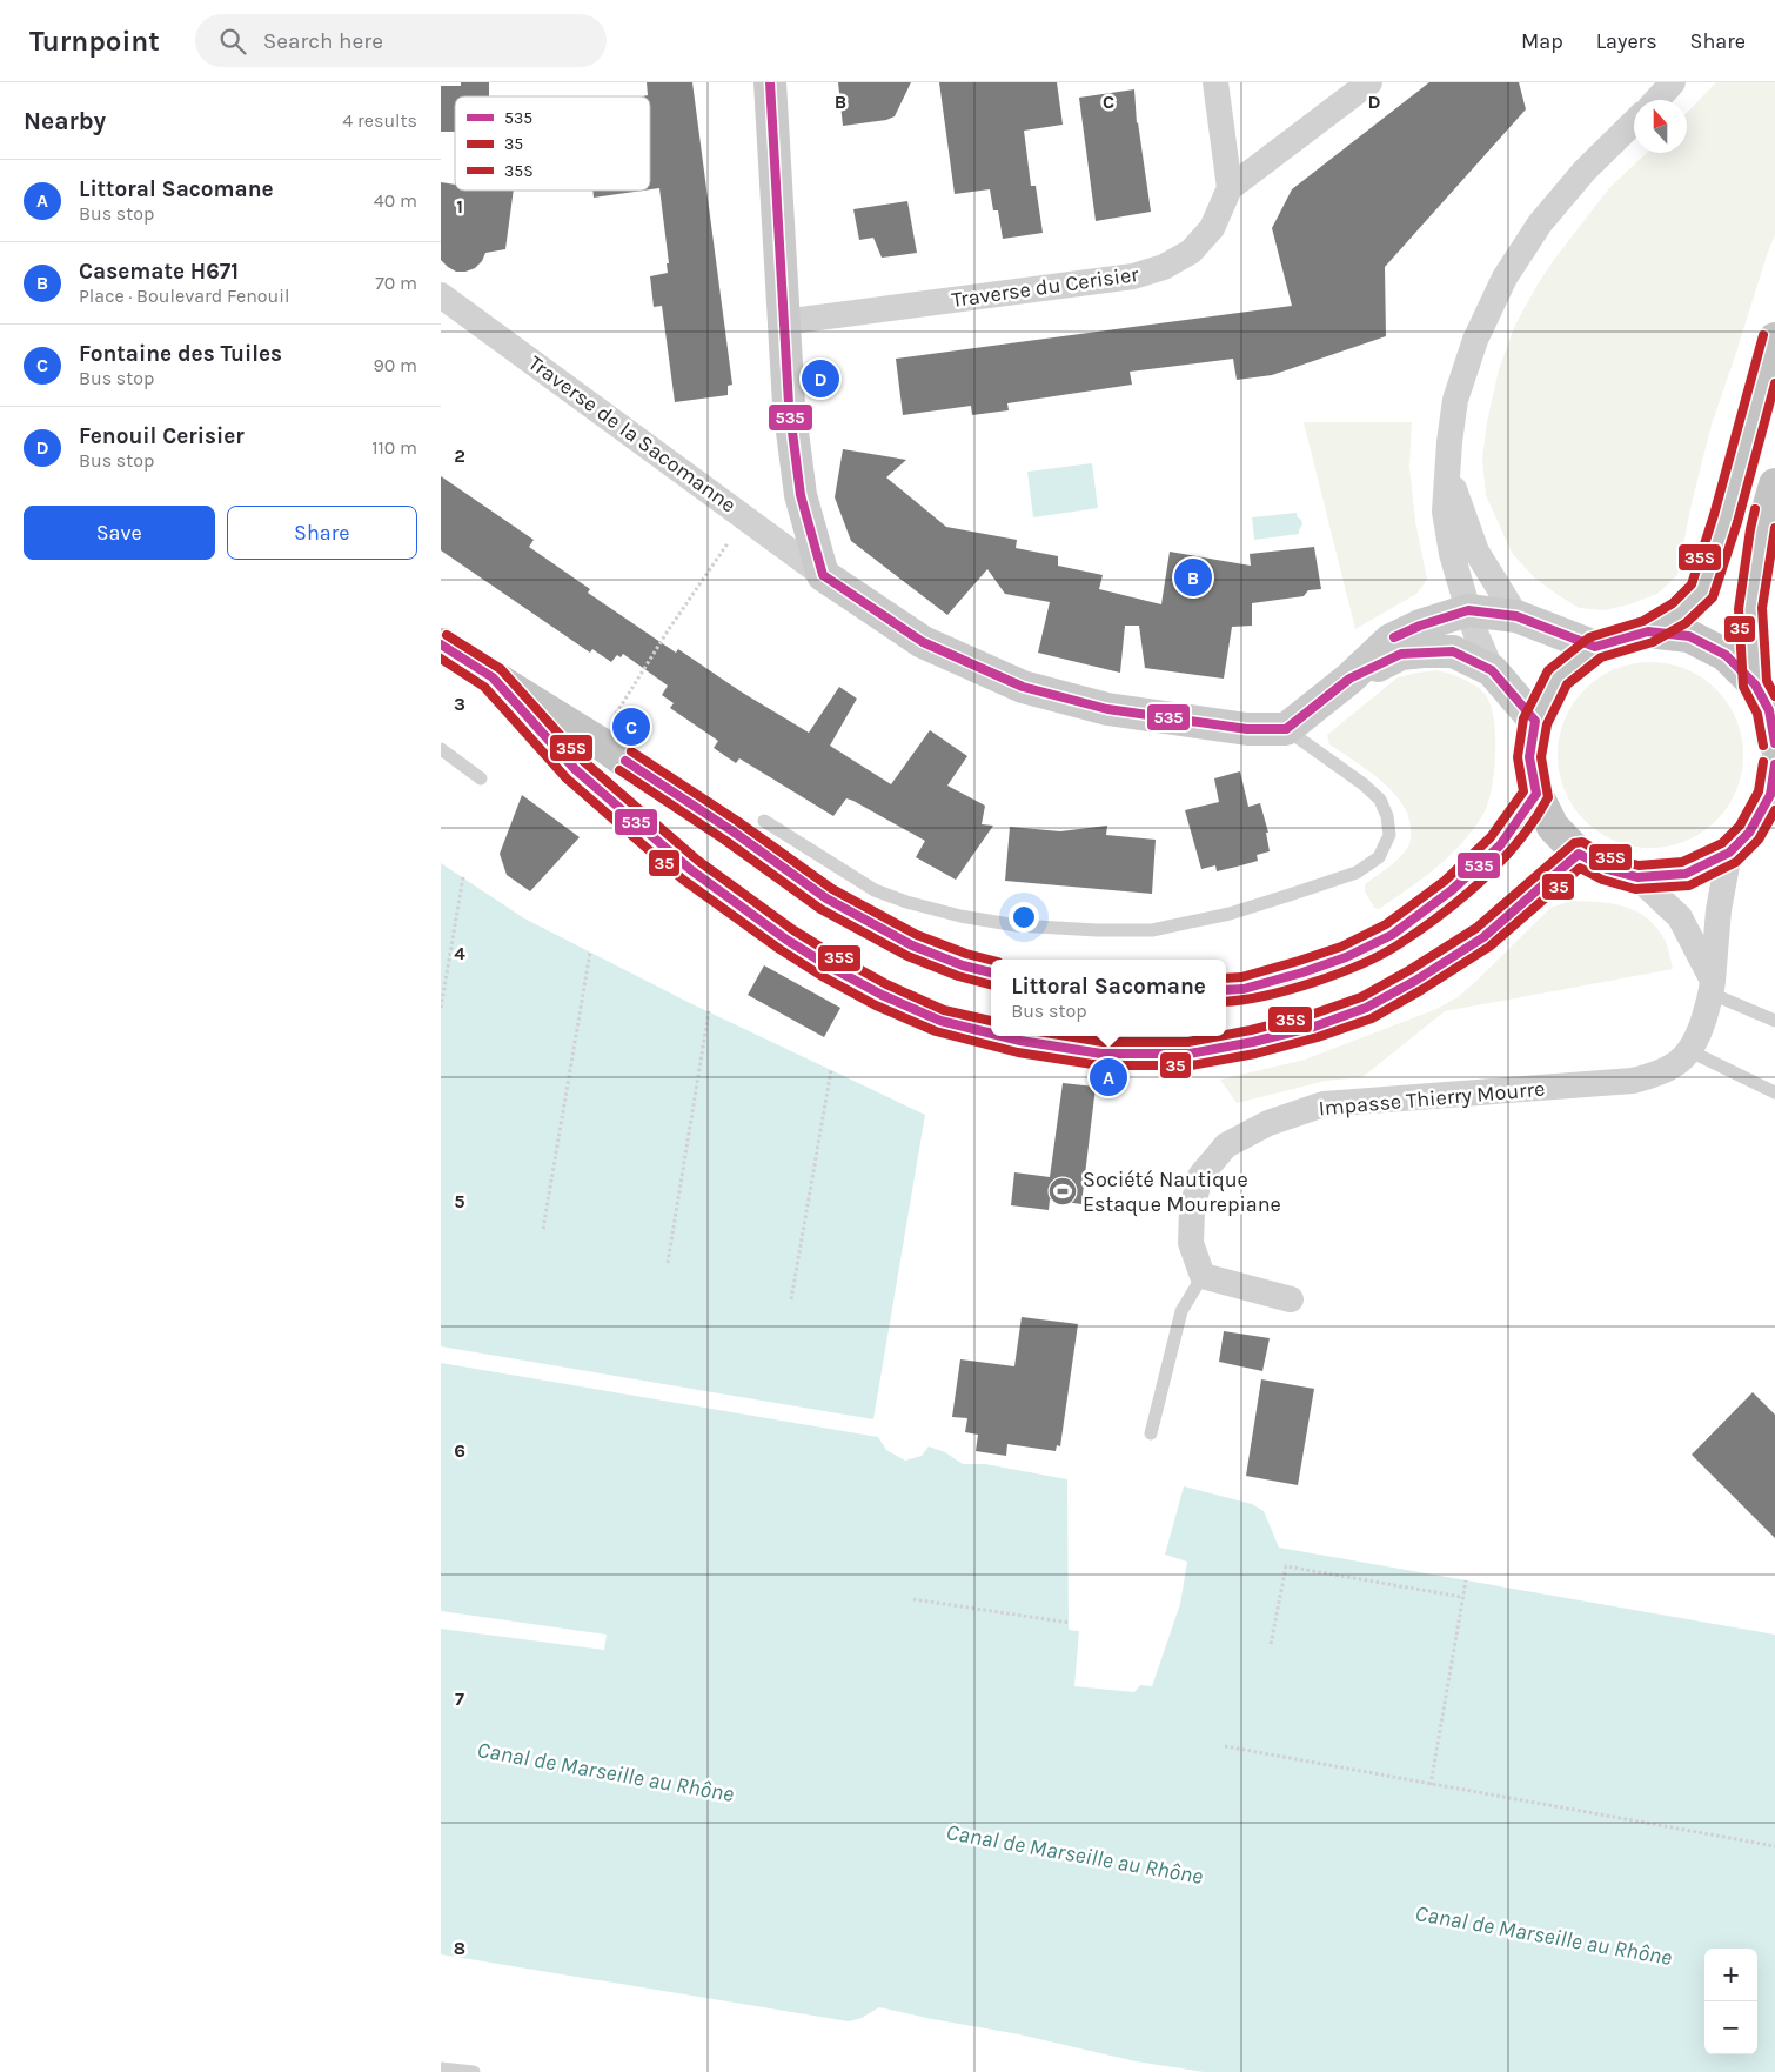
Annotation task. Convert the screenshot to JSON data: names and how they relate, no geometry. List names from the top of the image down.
{
  "streets": {
    "street": ["Traverse du Cerisier", "Traverse de la Sacomanne", "Impasse Thierry Mourre"]
  },
  "water": ["Canal de Marseille au Rhône"],
  "places": {
    "sports": ["Société Nautique Estaque Mourepiane"]
  },
  "lines": ["transit line 535", "transit line 35S", "transit line 35"],
  "legend": ["535", "35", "35S"],
  "north": "top",
  "page": {
    "header": "Turnpoint",
    "search": "Search here",
    "nav": ["Map", "Layers", "Share"],
    "heading": ["Nearby", "4 results"],
    "list": [
      {
        "mark": "A",
        "name": "Littoral Sacomane",
        "note": "Bus stop",
        "value": "40 m"
      },
      {
        "mark": "B",
        "name": "Casemate H671",
        "note": "Place · Boulevard Fenouil",
        "value": "70 m"
      },
      {
        "mark": "C",
        "name": "Fontaine des Tuiles",
        "note": "Bus stop",
        "value": "90 m"
      },
      {
        "mark": "D",
        "name": "Fenouil Cerisier",
        "note": "Bus stop",
        "value": "110 m"
      }
    ],
    "pins": [
      "D",
      "B",
      "C",
      "A"
    ],
    "buttons": ["Save", "Share"],
    "popup": ["Littoral Sacomane", "Bus stop"],
    "map_buttons": ["+", "−"]
  },
  "grid": {
    "columns": ["B", "C", "D"],
    "rows": [
      "1",
      "2",
      "3",
      "4",
      "5",
      "6",
      "7",
      "8"
    ]
  }
}
